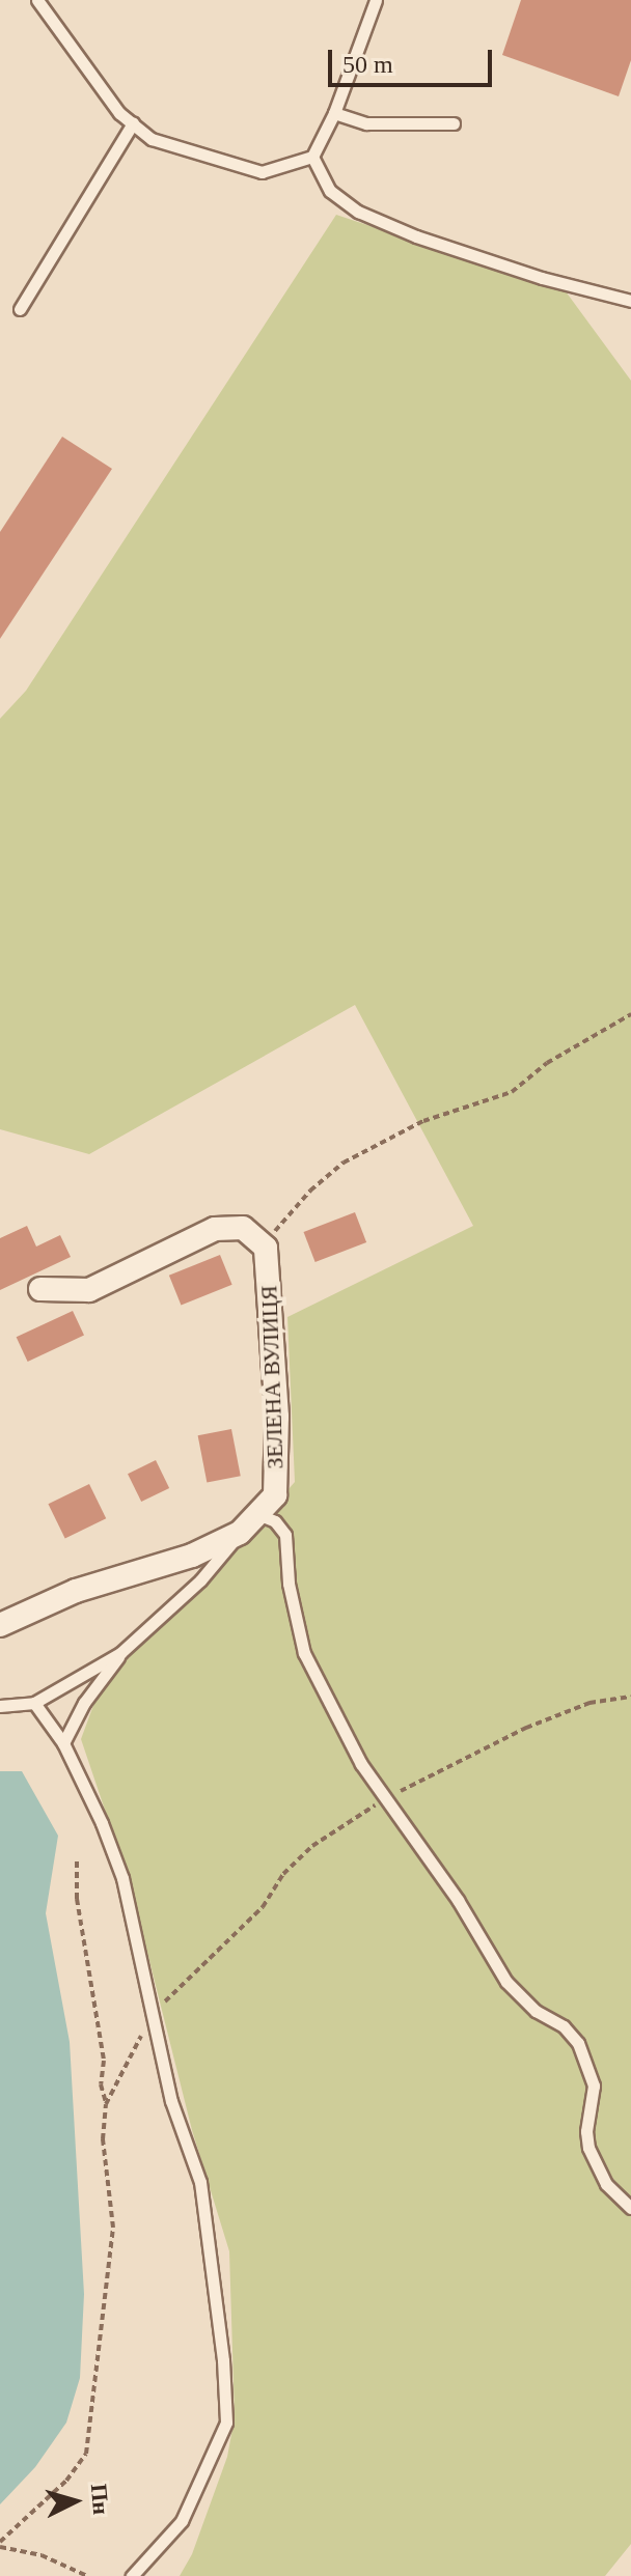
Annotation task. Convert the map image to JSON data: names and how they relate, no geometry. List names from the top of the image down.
{
  "streets": {
    "street": ["ЗЕЛЕНА ВУЛИЦЯ"]
  },
  "scale_bar": "50 m",
  "north": "right"
}
